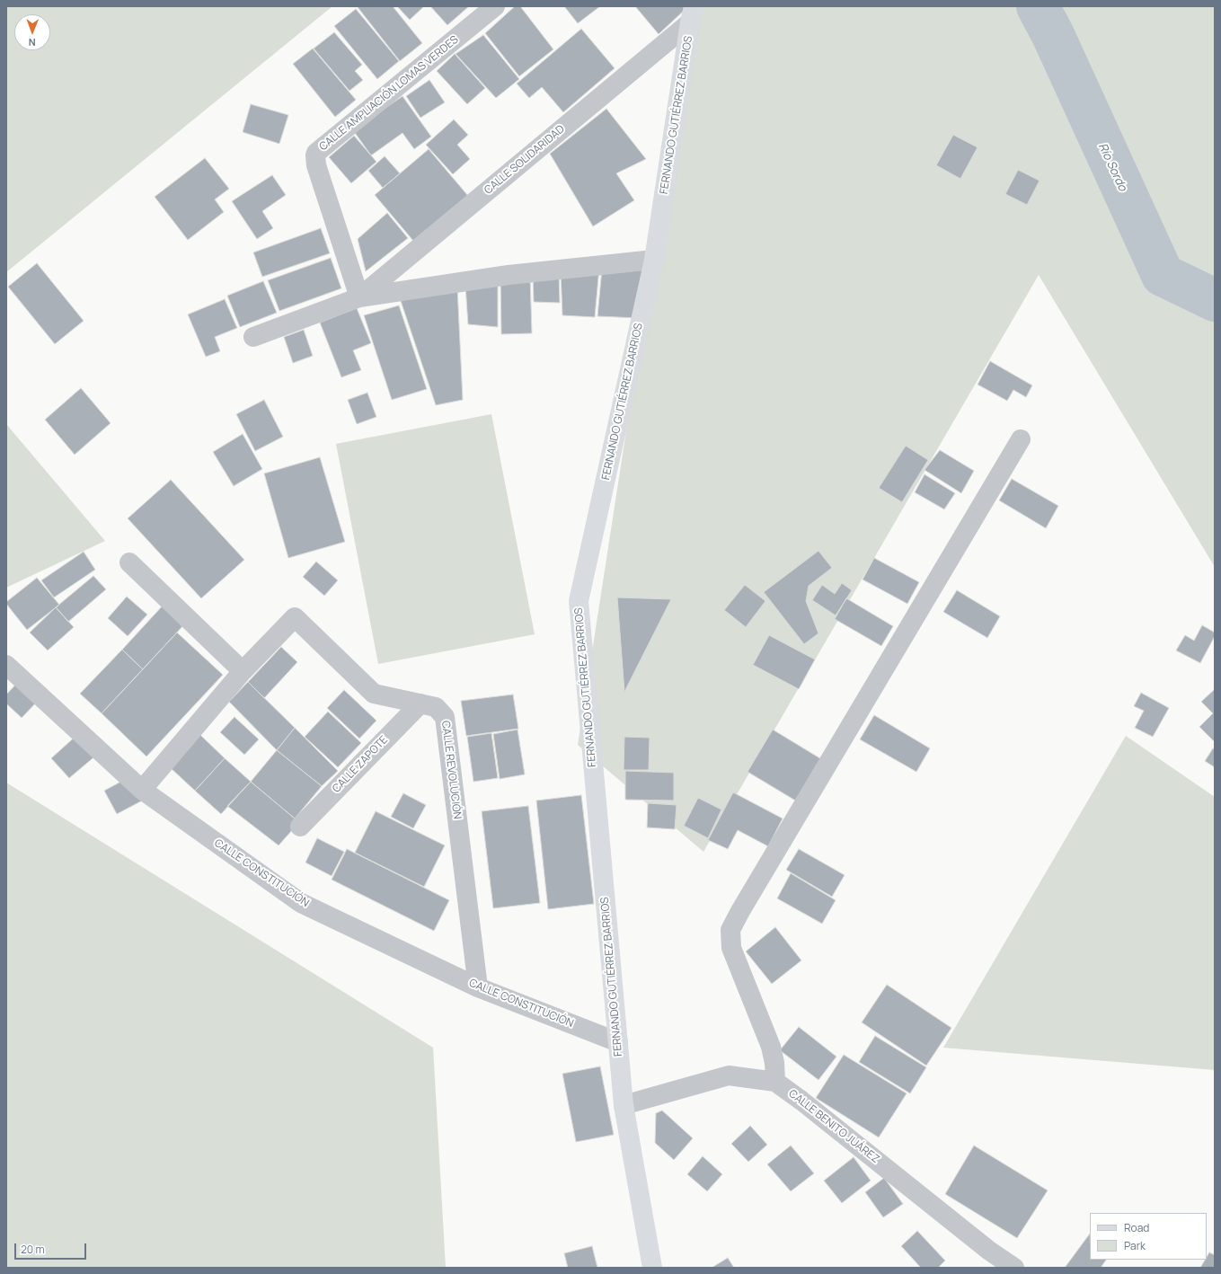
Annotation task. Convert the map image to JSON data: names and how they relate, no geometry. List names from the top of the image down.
{
  "streets": {
    "main road": ["FERNANDO GUTIÉRREZ BARRIOS"],
    "street": [
      "CALLE AMPLIACIÓN LOMAS VERDES",
      "CALLE SOLIDARIDAD",
      "CALLE ZAPOTE",
      "CALLE REVOLUCIÓN",
      "CALLE CONSTITUCIÓN",
      "CALLE BENITO JUÁREZ"
    ]
  },
  "crossings": [
    ["CALLE AMPLIACIÓN LOMAS VERDES", "CALLE SOLIDARIDAD"],
    ["FERNANDO GUTIÉRREZ BARRIOS", "CALLE SOLIDARIDAD"],
    ["FERNANDO GUTIÉRREZ BARRIOS", "CALLE CONSTITUCIÓN"],
    ["FERNANDO GUTIÉRREZ BARRIOS", "CALLE BENITO JUÁREZ"],
    ["CALLE ZAPOTE", "CALLE REVOLUCIÓN"],
    ["CALLE REVOLUCIÓN", "CALLE CONSTITUCIÓN"]
  ],
  "water": ["Río Sordo"],
  "legend": ["Road", "Park"],
  "scale_bar": "20 m",
  "north": "bottom"
}
